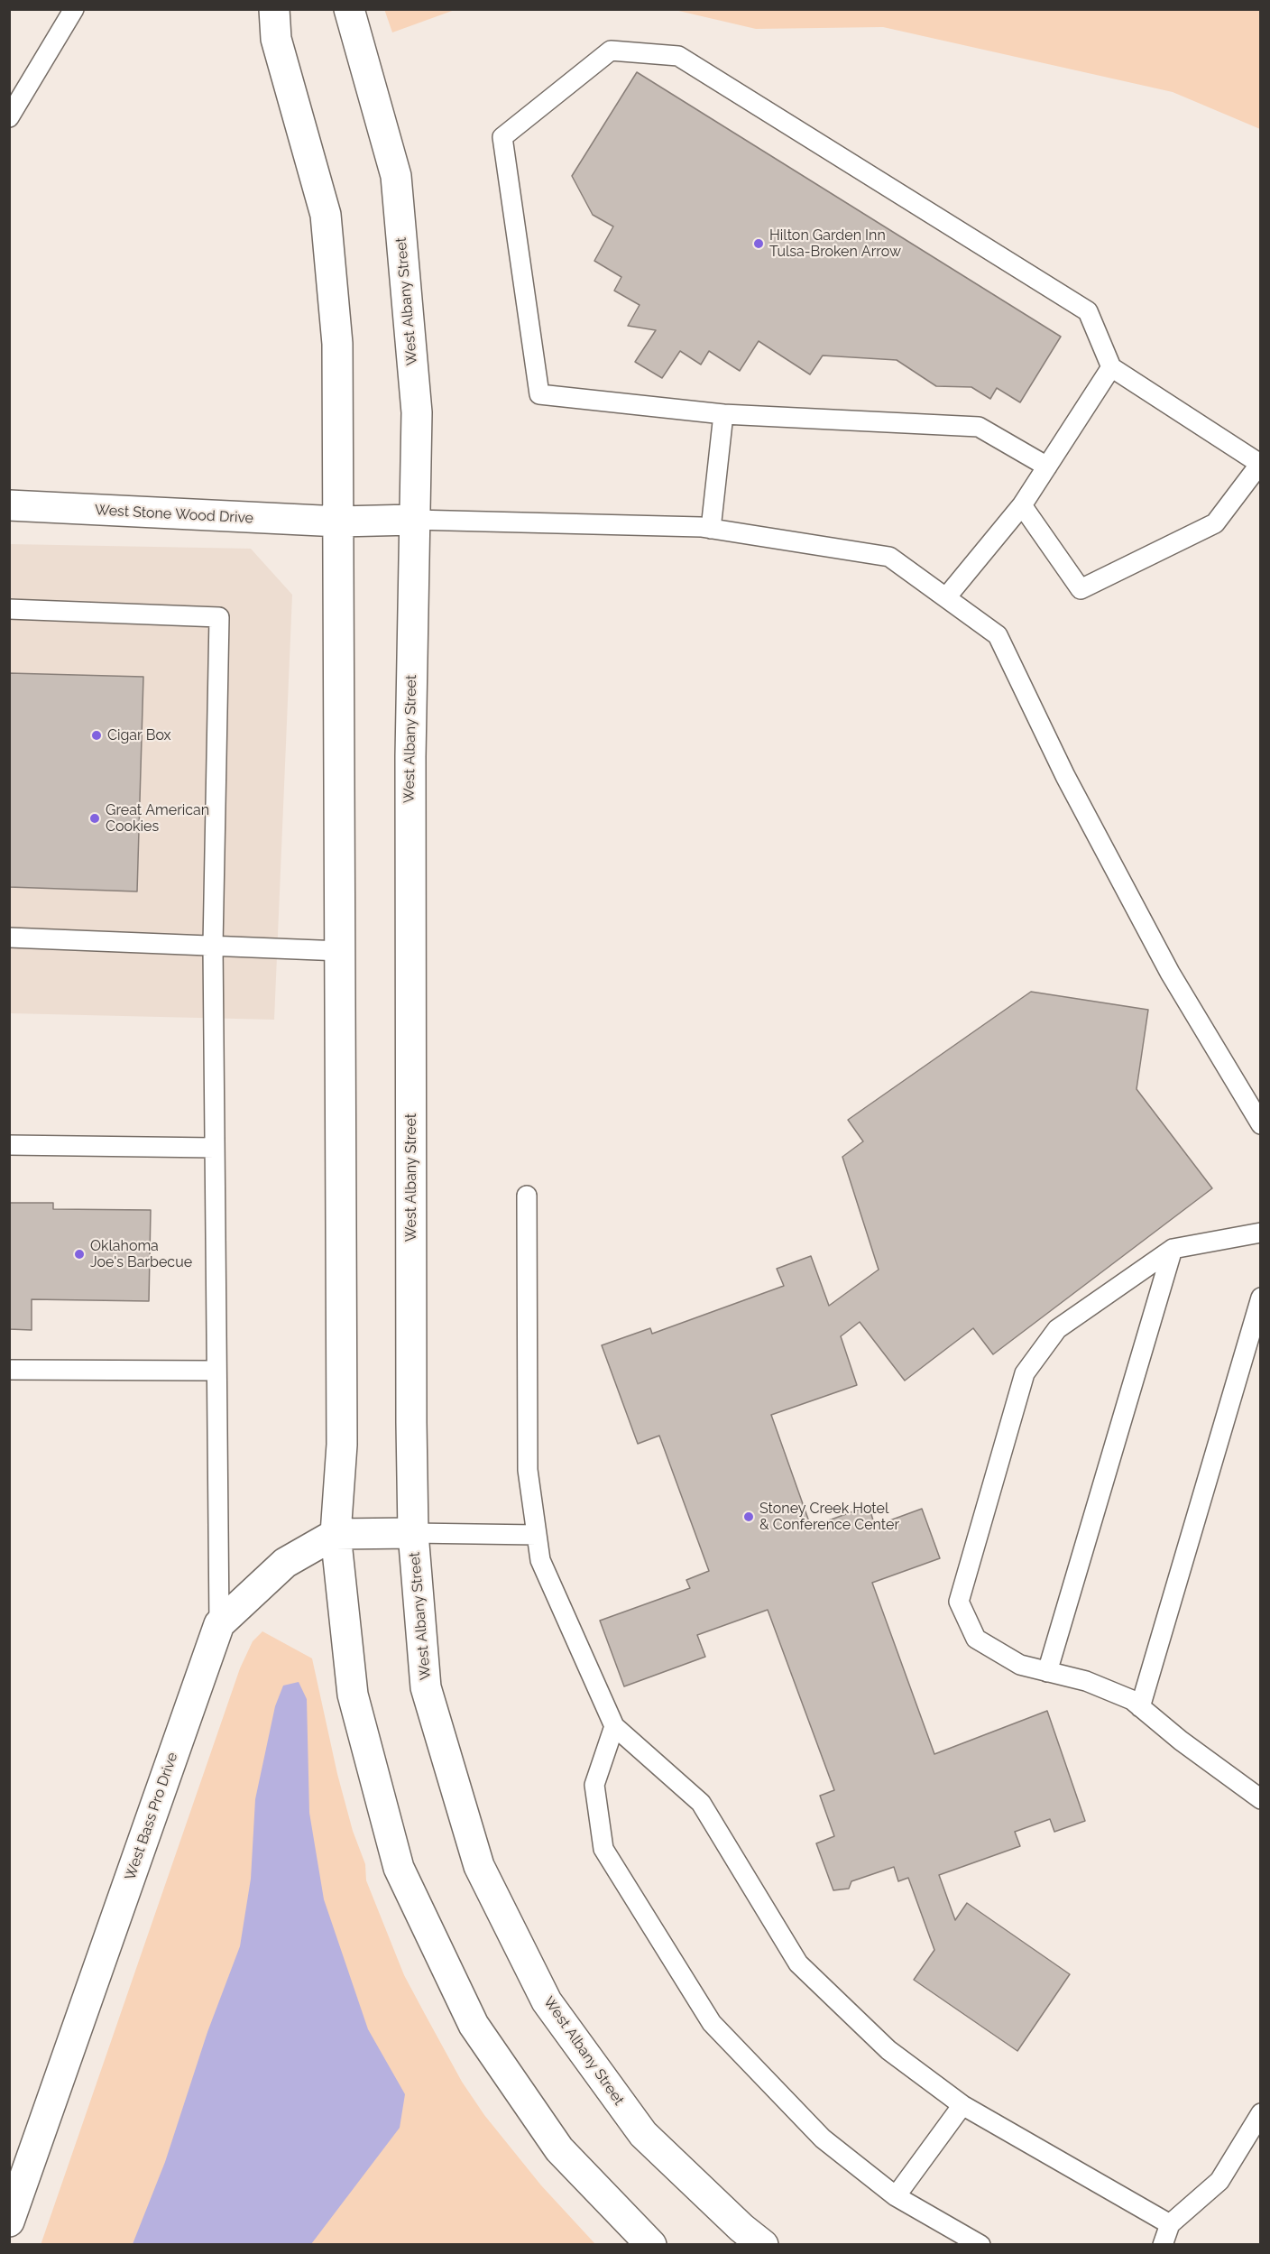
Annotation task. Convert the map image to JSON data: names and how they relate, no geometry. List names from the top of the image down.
{
  "streets": {
    "main road": ["West Albany Street", "West Stone Wood Drive", "West Bass Pro Drive"]
  },
  "crossings": [
    ["West Albany Street", "West Stone Wood Drive"],
    ["West Albany Street", "West Bass Pro Drive"]
  ],
  "places": [
    "Hilton Garden Inn Tulsa-Broken Arrow",
    "Cigar Box",
    "Great American Cookies",
    "Oklahoma Joe's Barbecue",
    "Stoney Creek Hotel & Conference Center"
  ]
}
